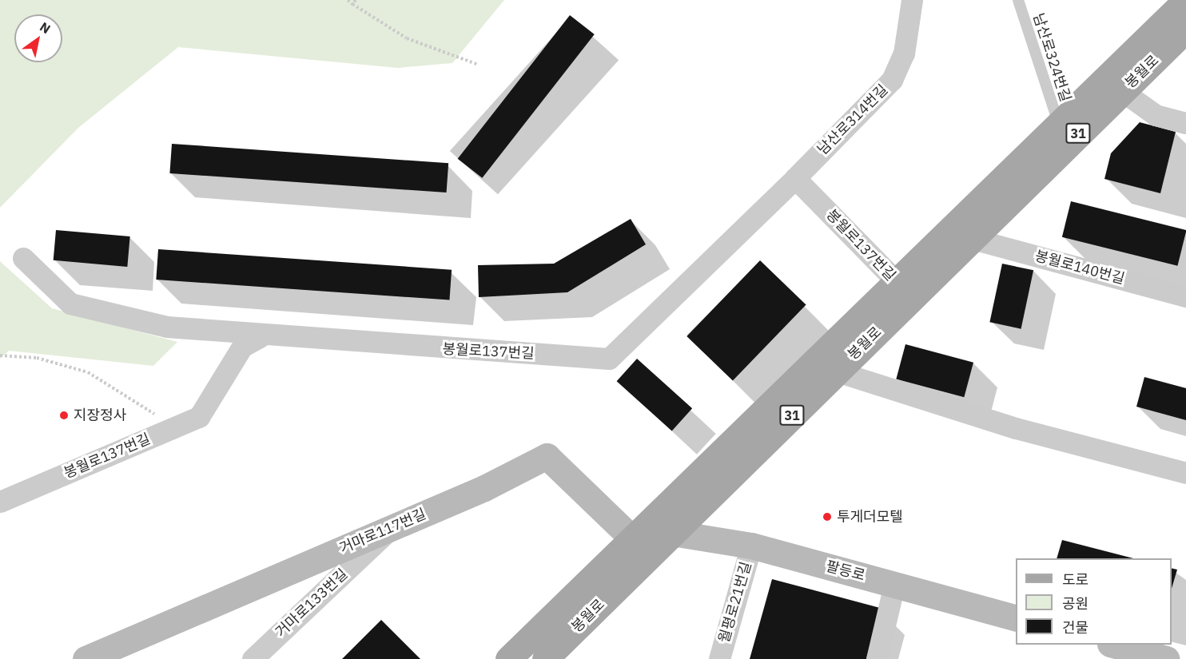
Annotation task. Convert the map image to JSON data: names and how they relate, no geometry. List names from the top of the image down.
{
  "streets": {
    "main road": ["봉월로", "31"],
    "street": [
      "남산로314번길",
      "봉월로137번길",
      "봉월로140번길",
      "거마로117번길",
      "팔등로",
      "월평로21번길",
      "거마로133번길"
    ],
    "lane": ["남산로324번길"]
  },
  "crossings": [
    ["봉월로", "봉월로137번길"],
    ["봉월로", "봉월로140번길"],
    ["봉월로", "거마로117번길"],
    ["봉월로", "팔등로"],
    ["남산로314번길", "봉월로137번길"],
    ["거마로117번길", "거마로133번길"],
    ["팔등로", "월평로21번길"]
  ],
  "places": ["지장정사", "투게더모텔"],
  "legend": ["도로", "공원", "건물"],
  "north": "top right"
}
